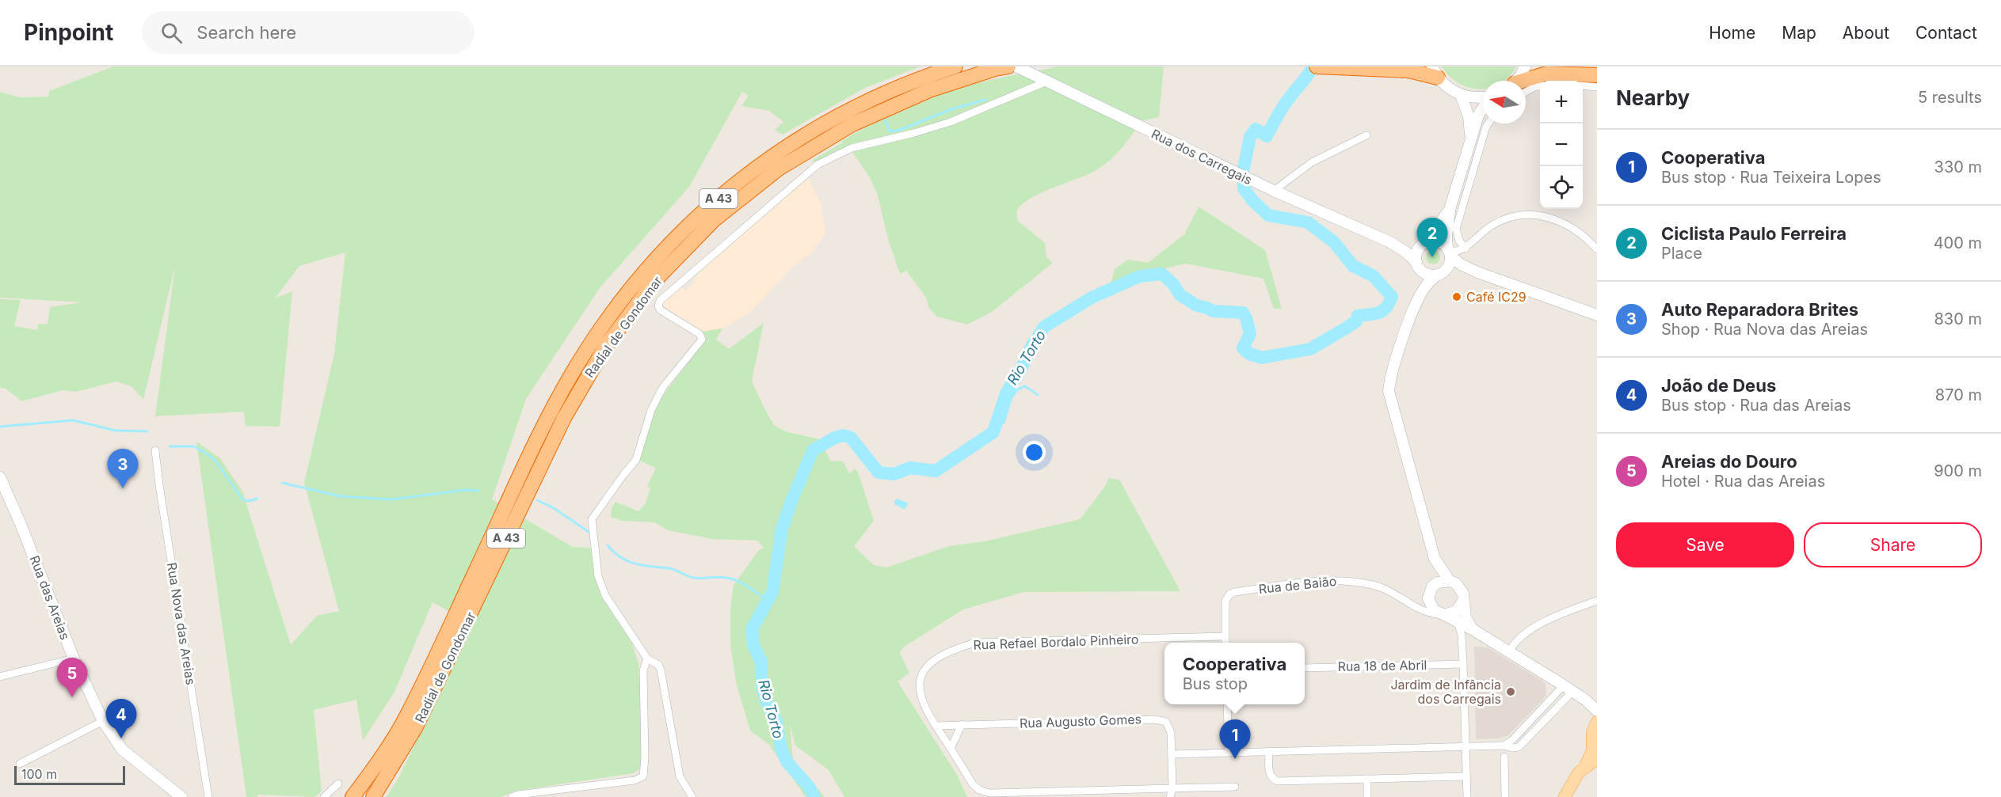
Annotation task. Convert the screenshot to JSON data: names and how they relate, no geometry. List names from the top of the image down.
{
  "streets": {
    "highway": ["A 43", "Radial de Gondomar"],
    "street": [
      "Rua dos Carregais",
      "Rua de Baião",
      "Rua das Areias",
      "Rua Nova das Areias",
      "Rua Refael Bordalo Pinheiro",
      "Rua 18 de Abril",
      "Rua Augusto Gomes"
    ]
  },
  "crossings": [
    ["Rua de Baião", "Rua Refael Bordalo Pinheiro"],
    ["Rua Refael Bordalo Pinheiro", "Rua Augusto Gomes"]
  ],
  "water": ["Rio Torto"],
  "places": ["Café IC29", "Jardim de Infância dos Carregais"],
  "scale_bar": "100 m",
  "north": "left",
  "page": {
    "header": "Pinpoint",
    "search": "Search here",
    "nav": [
      "Home",
      "Map",
      "About",
      "Contact"
    ],
    "heading": ["Nearby", "5 results"],
    "map_buttons": ["+", "−"],
    "list": [
      {
        "mark": "1",
        "name": "Cooperativa",
        "note": "Bus stop · Rua Teixeira Lopes",
        "value": "330 m"
      },
      {
        "mark": "2",
        "name": "Ciclista Paulo Ferreira",
        "note": "Place",
        "value": "400 m"
      },
      {
        "mark": "3",
        "name": "Auto Reparadora Brites",
        "note": "Shop · Rua Nova das Areias",
        "value": "830 m"
      },
      {
        "mark": "4",
        "name": "João de Deus",
        "note": "Bus stop · Rua das Areias",
        "value": "870 m"
      },
      {
        "mark": "5",
        "name": "Areias do Douro",
        "note": "Hotel · Rua das Areias",
        "value": "900 m"
      }
    ],
    "pins": [
      "2",
      "3",
      "5",
      "4",
      "1"
    ],
    "buttons": ["Save", "Share"],
    "popup": ["Cooperativa", "Bus stop"],
    "scale": "100 m"
  }
}
